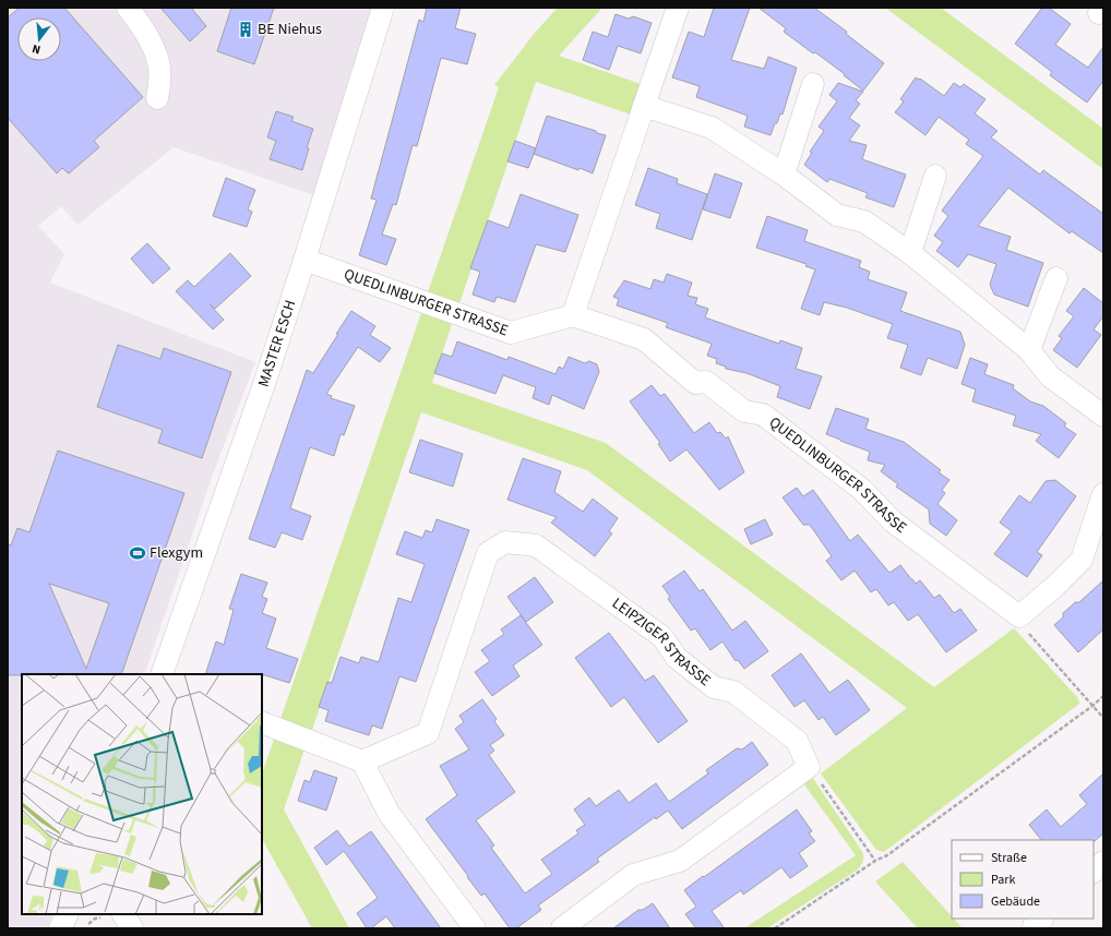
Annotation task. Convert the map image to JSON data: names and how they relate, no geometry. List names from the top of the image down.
{
  "streets": {
    "street": ["QUEDLINBURGER STRASSE", "MASTER ESCH", "LEIPZIGER STRASSE"]
  },
  "crossings": [
    ["QUEDLINBURGER STRASSE", "MASTER ESCH"]
  ],
  "places": {
    "building": ["BE Niehus"],
    "sports": ["Flexgym"]
  },
  "legend": ["Straße", "Park", "Gebäude"],
  "north": "bottom"
}
